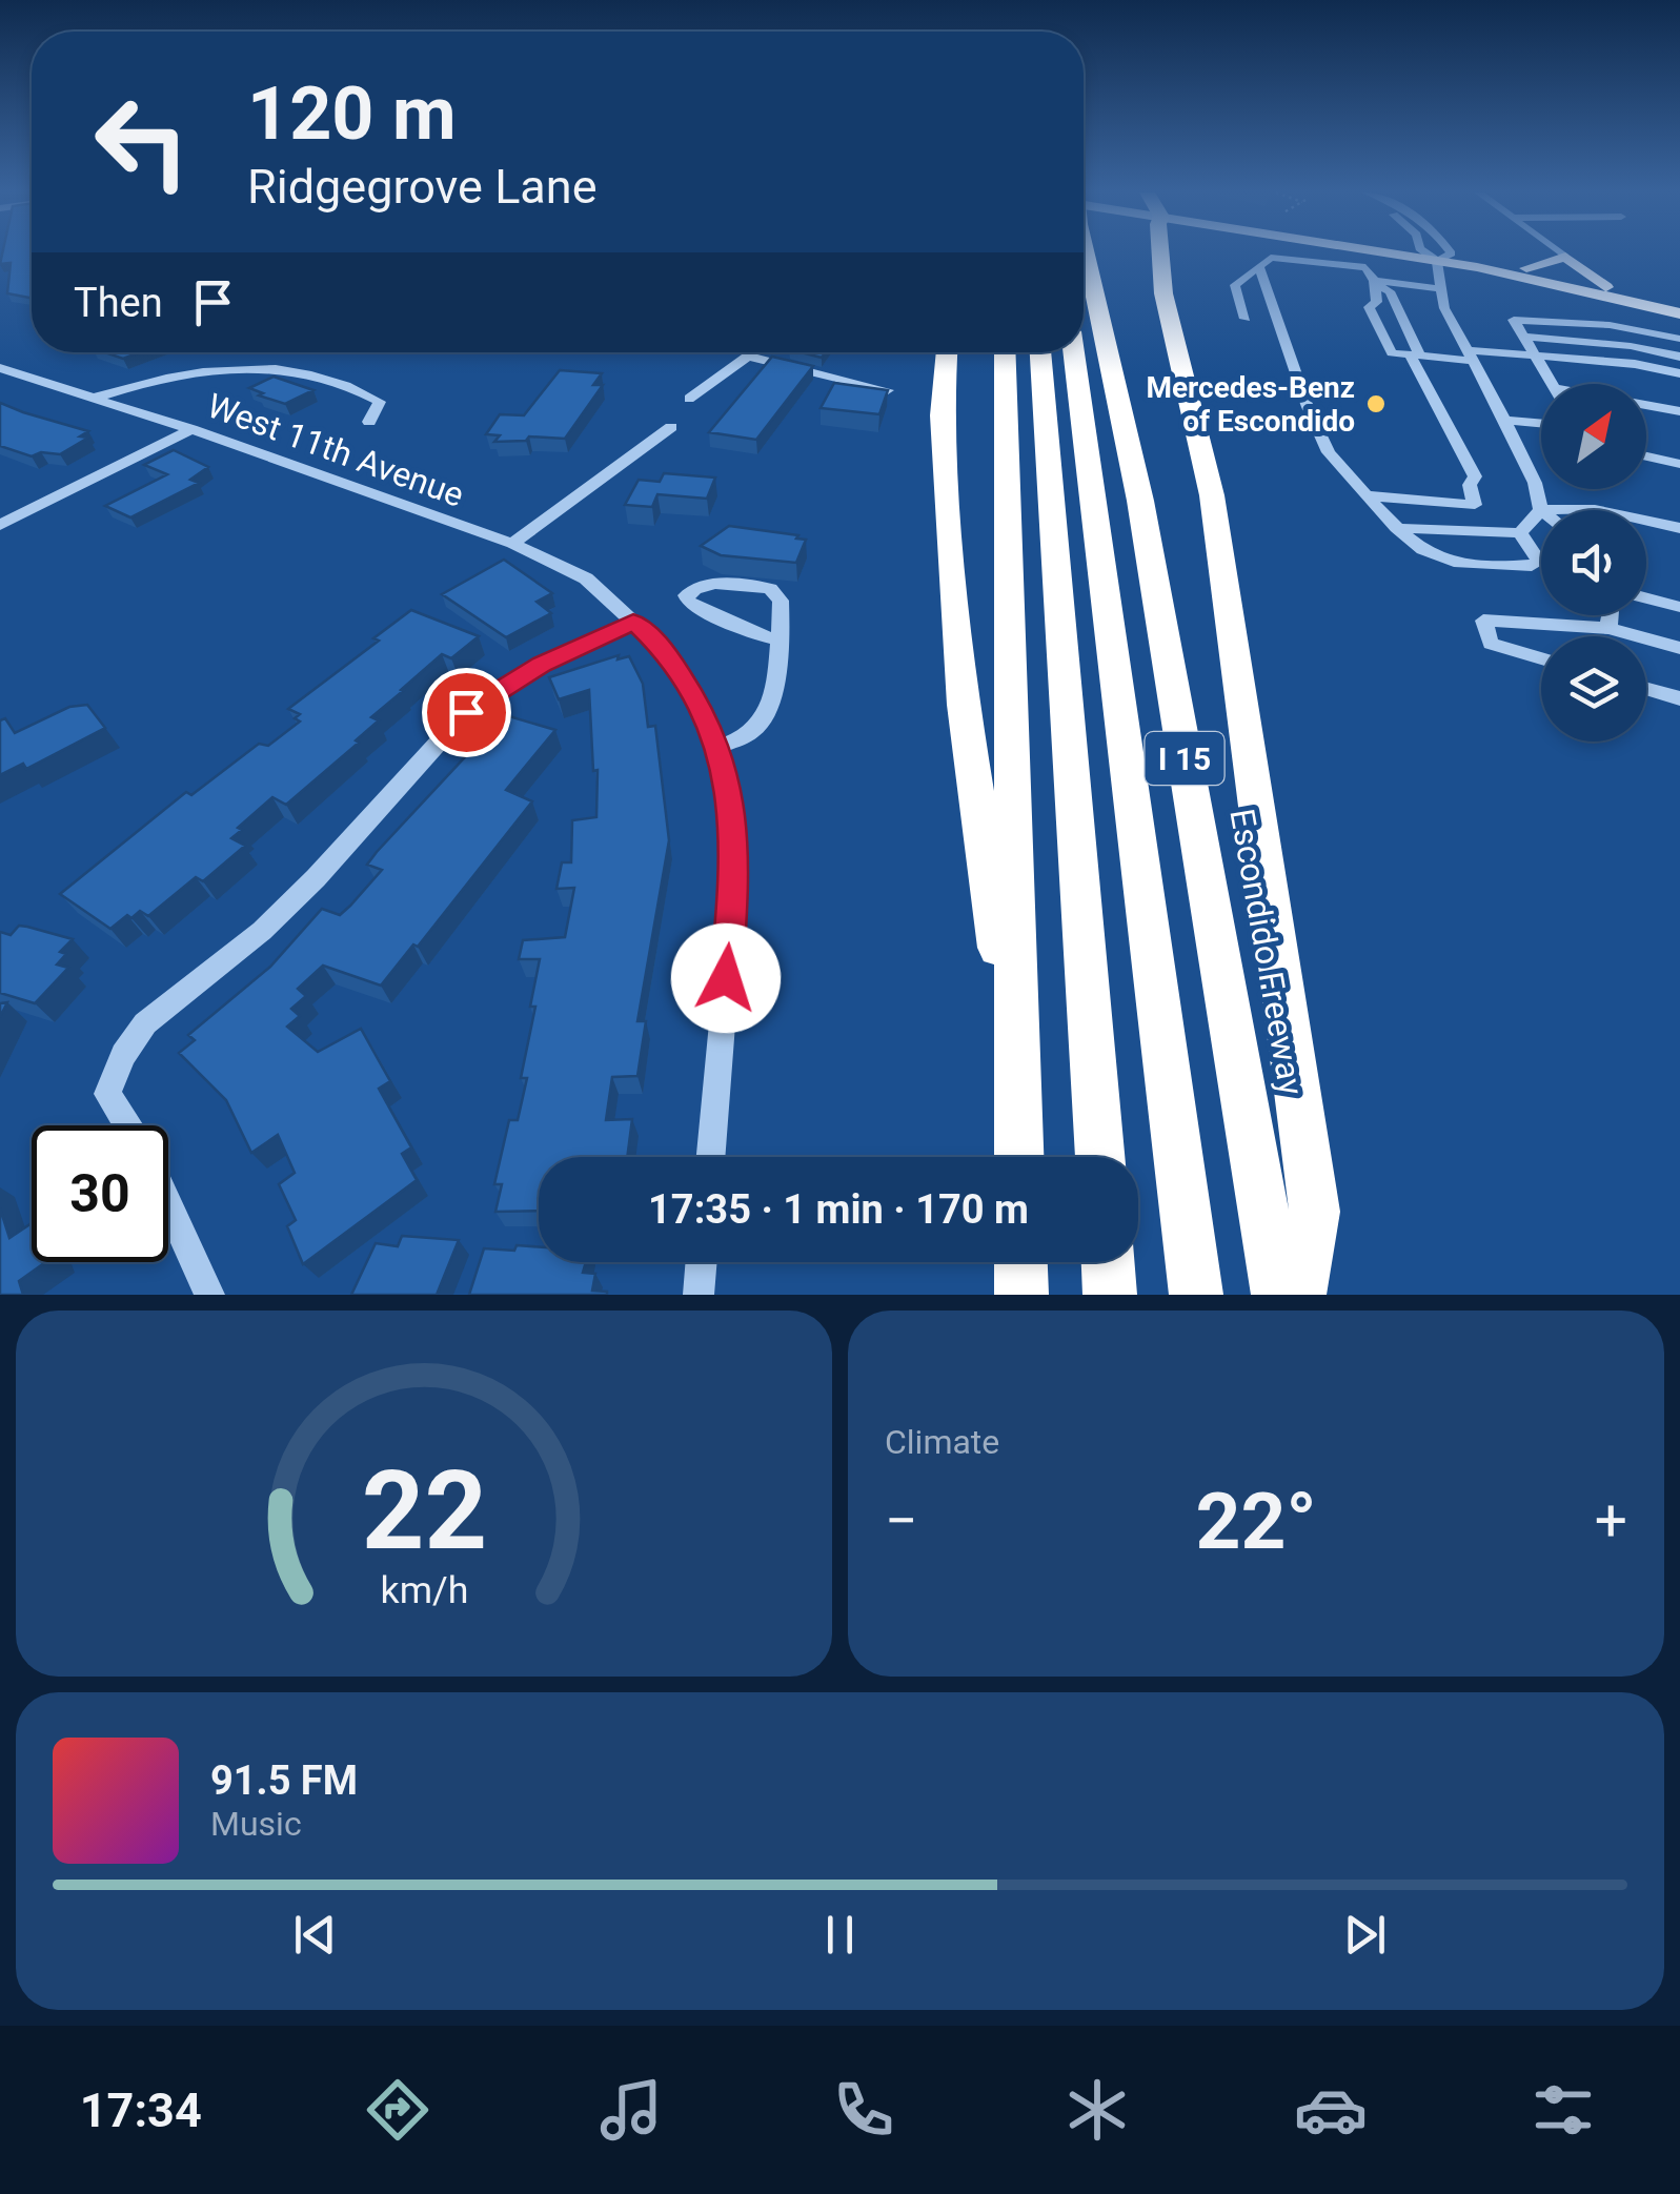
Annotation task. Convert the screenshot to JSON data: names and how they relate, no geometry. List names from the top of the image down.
{
  "streets": {
    "highway": ["I 15", "Escondido Freeway"],
    "street": ["West 11th Avenue"]
  },
  "places": ["Mercedes-Benz of Escondido"],
  "north": "top right",
  "page": {
    "turn": ["120 m", "Ridgegrove Lane"],
    "then": "Then",
    "limit": "30",
    "trip": "17:35 · 1 min · 170 m",
    "tile": "Climate",
    "heat": ["−", "22°", "+"],
    "song": ["91.5 FM", "Music"],
    "tabs": "17:34",
    "gauge": ["22", "km/h"]
  }
}
